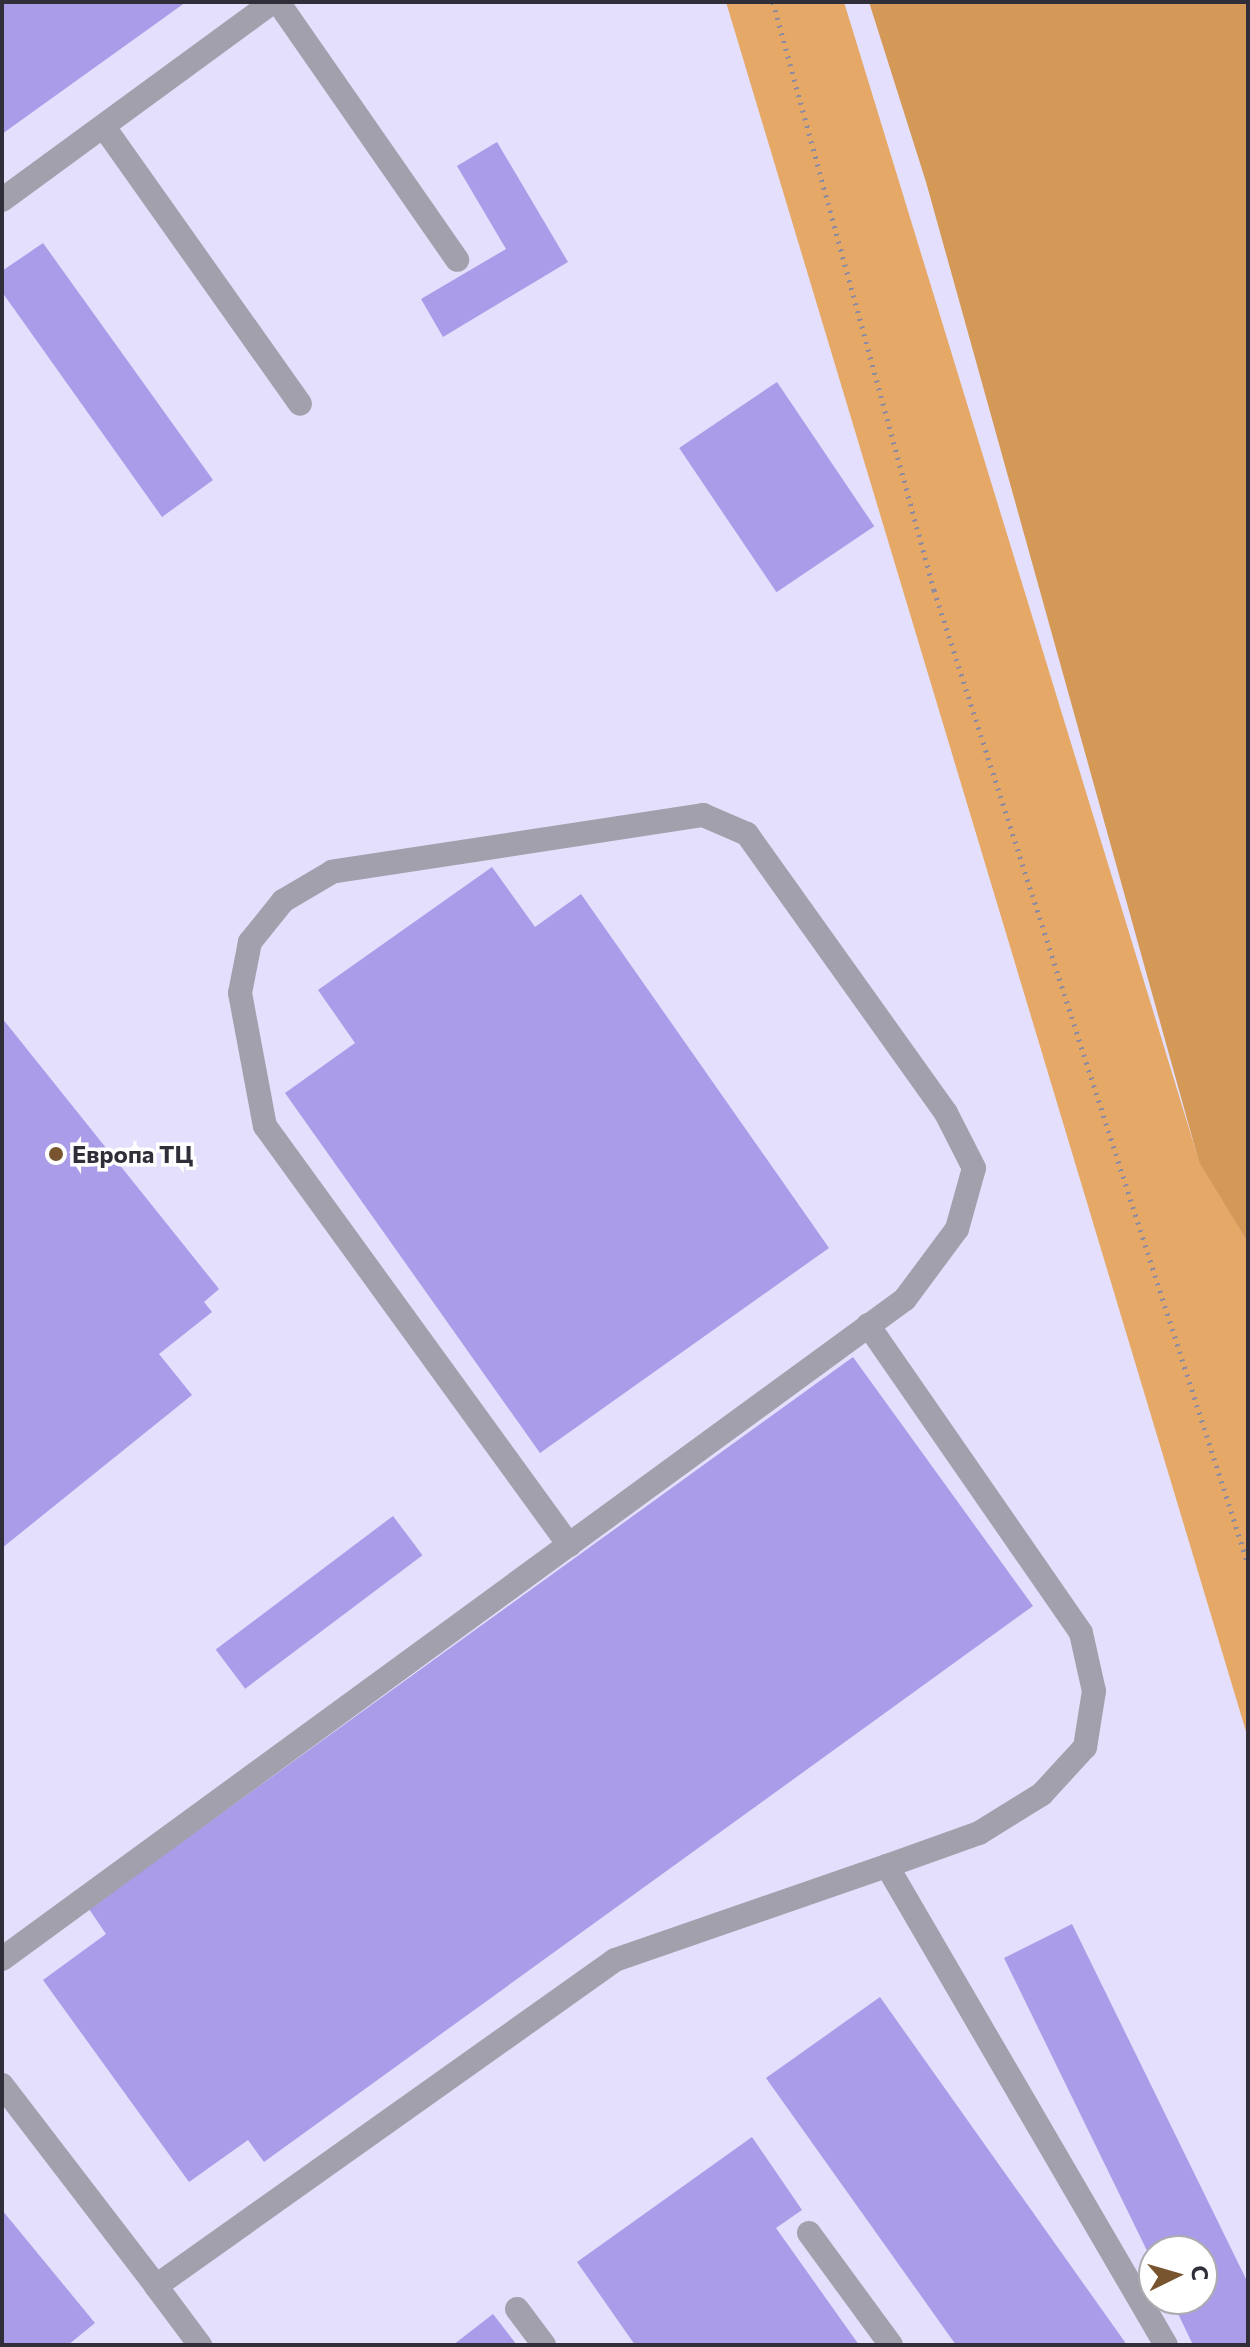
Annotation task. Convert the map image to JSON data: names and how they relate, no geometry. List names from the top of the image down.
{
  "places": ["Европа ТЦ"],
  "north": "right"
}
